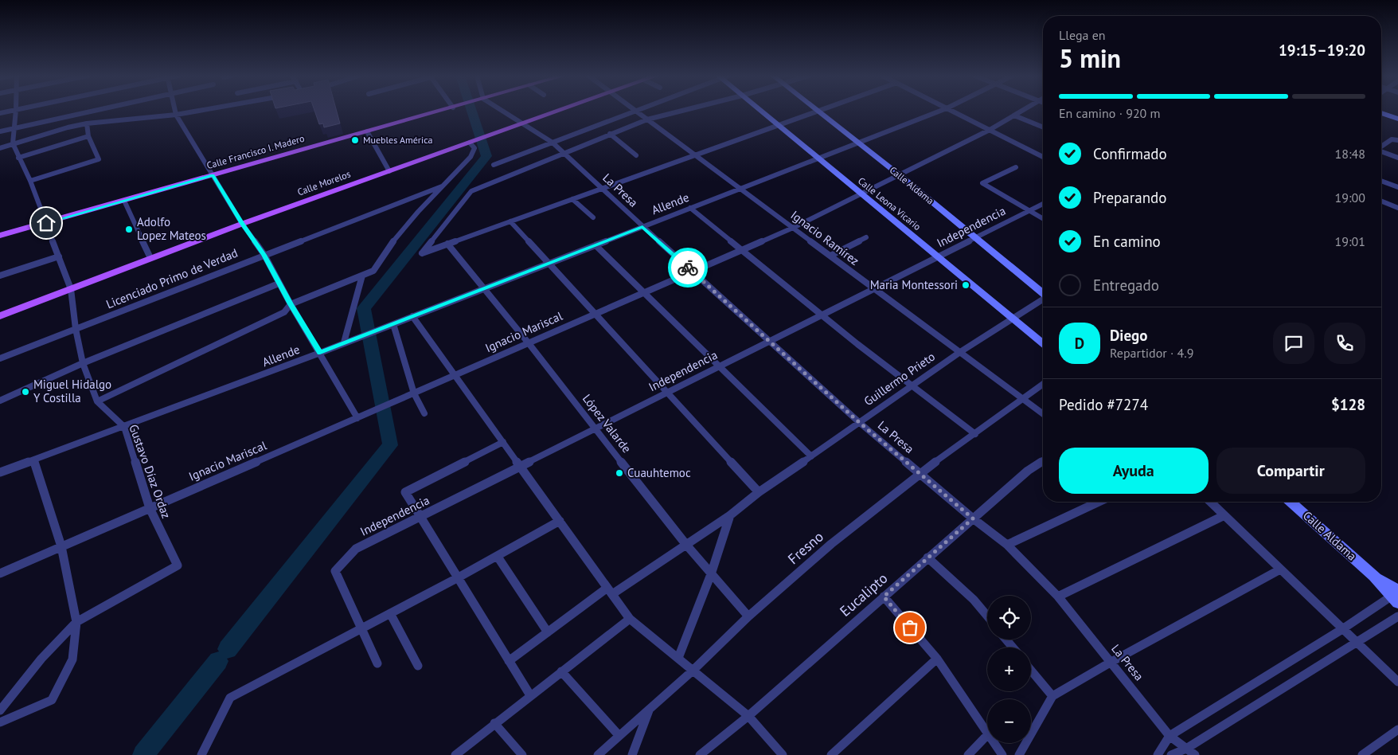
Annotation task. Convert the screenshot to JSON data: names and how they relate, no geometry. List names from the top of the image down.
{
  "streets": {
    "main road": [
      "Calle Francisco I. Madero",
      "Calle Morelos",
      "Calle Aldama",
      "Calle Leona Vicario"
    ],
    "street": [
      "La Presa",
      "Allende",
      "Independencia",
      "Ignacio Ramírez",
      "Licenciado Primo de Verdad",
      "Ignacio Mariscal",
      "Guillermo Prieto",
      "López Valarde",
      "Gustavo Díaz Ordaz",
      "Fresno",
      "Eucalipto"
    ]
  },
  "crossings": [
    ["Calle Francisco I. Madero", "Gustavo Díaz Ordaz"],
    ["Calle Morelos", "La Presa"],
    ["Calle Morelos", "Gustavo Díaz Ordaz"],
    ["Calle Aldama", "Allende"],
    ["Calle Aldama", "Independencia"],
    ["Calle Aldama", "Ignacio Mariscal"],
    ["La Presa", "Allende"],
    ["La Presa", "Independencia"],
    ["La Presa", "Ignacio Mariscal"],
    ["La Presa", "Guillermo Prieto"],
    ["La Presa", "Fresno"],
    ["La Presa", "Eucalipto"],
    ["Allende", "Calle Leona Vicario"],
    ["Allende", "Ignacio Ramírez"],
    ["Allende", "López Valarde"],
    ["Allende", "Gustavo Díaz Ordaz"],
    ["Calle Leona Vicario", "Independencia"],
    ["Calle Leona Vicario", "Ignacio Mariscal"],
    ["Calle Leona Vicario", "Guillermo Prieto"],
    ["Independencia", "Ignacio Ramírez"],
    ["Independencia", "López Valarde"],
    ["Ignacio Ramírez", "Ignacio Mariscal"],
    ["Ignacio Ramírez", "Guillermo Prieto"],
    ["Ignacio Ramírez", "Fresno"],
    ["Licenciado Primo de Verdad", "Gustavo Díaz Ordaz"],
    ["Ignacio Mariscal", "López Valarde"],
    ["Ignacio Mariscal", "Gustavo Díaz Ordaz"],
    ["Guillermo Prieto", "López Valarde"],
    ["López Valarde", "Fresno"]
  ],
  "places": [
    "Muebles América",
    "Adolfo Lopez Mateos",
    "Maria Montessori",
    "Miguel Hidalgo Y Costilla",
    "Cuauhtemoc"
  ],
  "page": {
    "heading": ["5 min", "Llega en", "19:15–19:20"],
    "panel": [
      "Diego",
      "Repartidor · 4.9",
      "Pedido #7274",
      "$128"
    ],
    "bar": "En camino · 920 m",
    "list": [
      ["Confirmado", "18:48"],
      ["Preparando", "19:00"],
      ["En camino", "19:01"],
      "Entregado"
    ],
    "round": "D",
    "buttons": ["Ayuda", "Compartir"],
    "map_buttons": ["+", "−"]
  }
}
